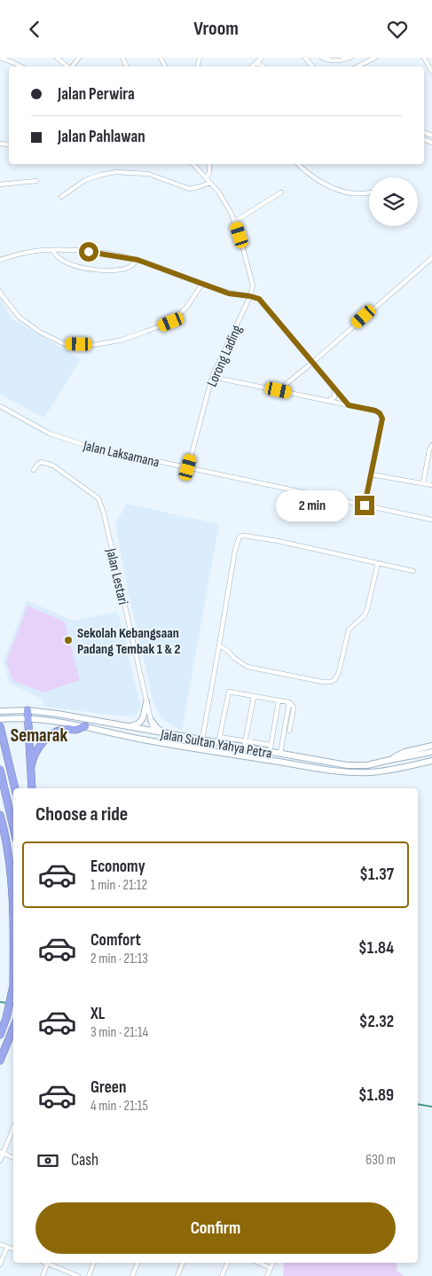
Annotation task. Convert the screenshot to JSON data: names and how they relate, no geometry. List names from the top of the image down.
{
  "streets": {
    "main road": ["Jalan Sultan Yahya Petra"],
    "street": ["Lorong Lading", "Jalan Laksamana", "Jalan Lestari"]
  },
  "crossings": [
    ["Lorong Lading", "Jalan Laksamana"],
    ["Jalan Lestari", "Jalan Sultan Yahya Petra"]
  ],
  "districts": ["Semarak"],
  "places": ["Sekolah Kebangsaan Padang Tembak 1 & 2"],
  "page": {
    "header": "Vroom",
    "banner": ["Jalan Perwira", "Jalan Pahlawan"],
    "bubble": "2 min",
    "heading": "Choose a ride",
    "list": [
      {
        "name": "Economy",
        "note": "1 min · 21:12",
        "value": "$1.37"
      },
      {
        "name": "Comfort",
        "note": "2 min · 21:13",
        "value": "$1.84"
      },
      {
        "name": "XL",
        "note": "3 min · 21:14",
        "value": "$2.32"
      },
      {
        "name": "Green",
        "note": "4 min · 21:15",
        "value": "$1.89"
      }
    ],
    "pay": ["Cash", "630 m"],
    "buttons": "Confirm"
  }
}
